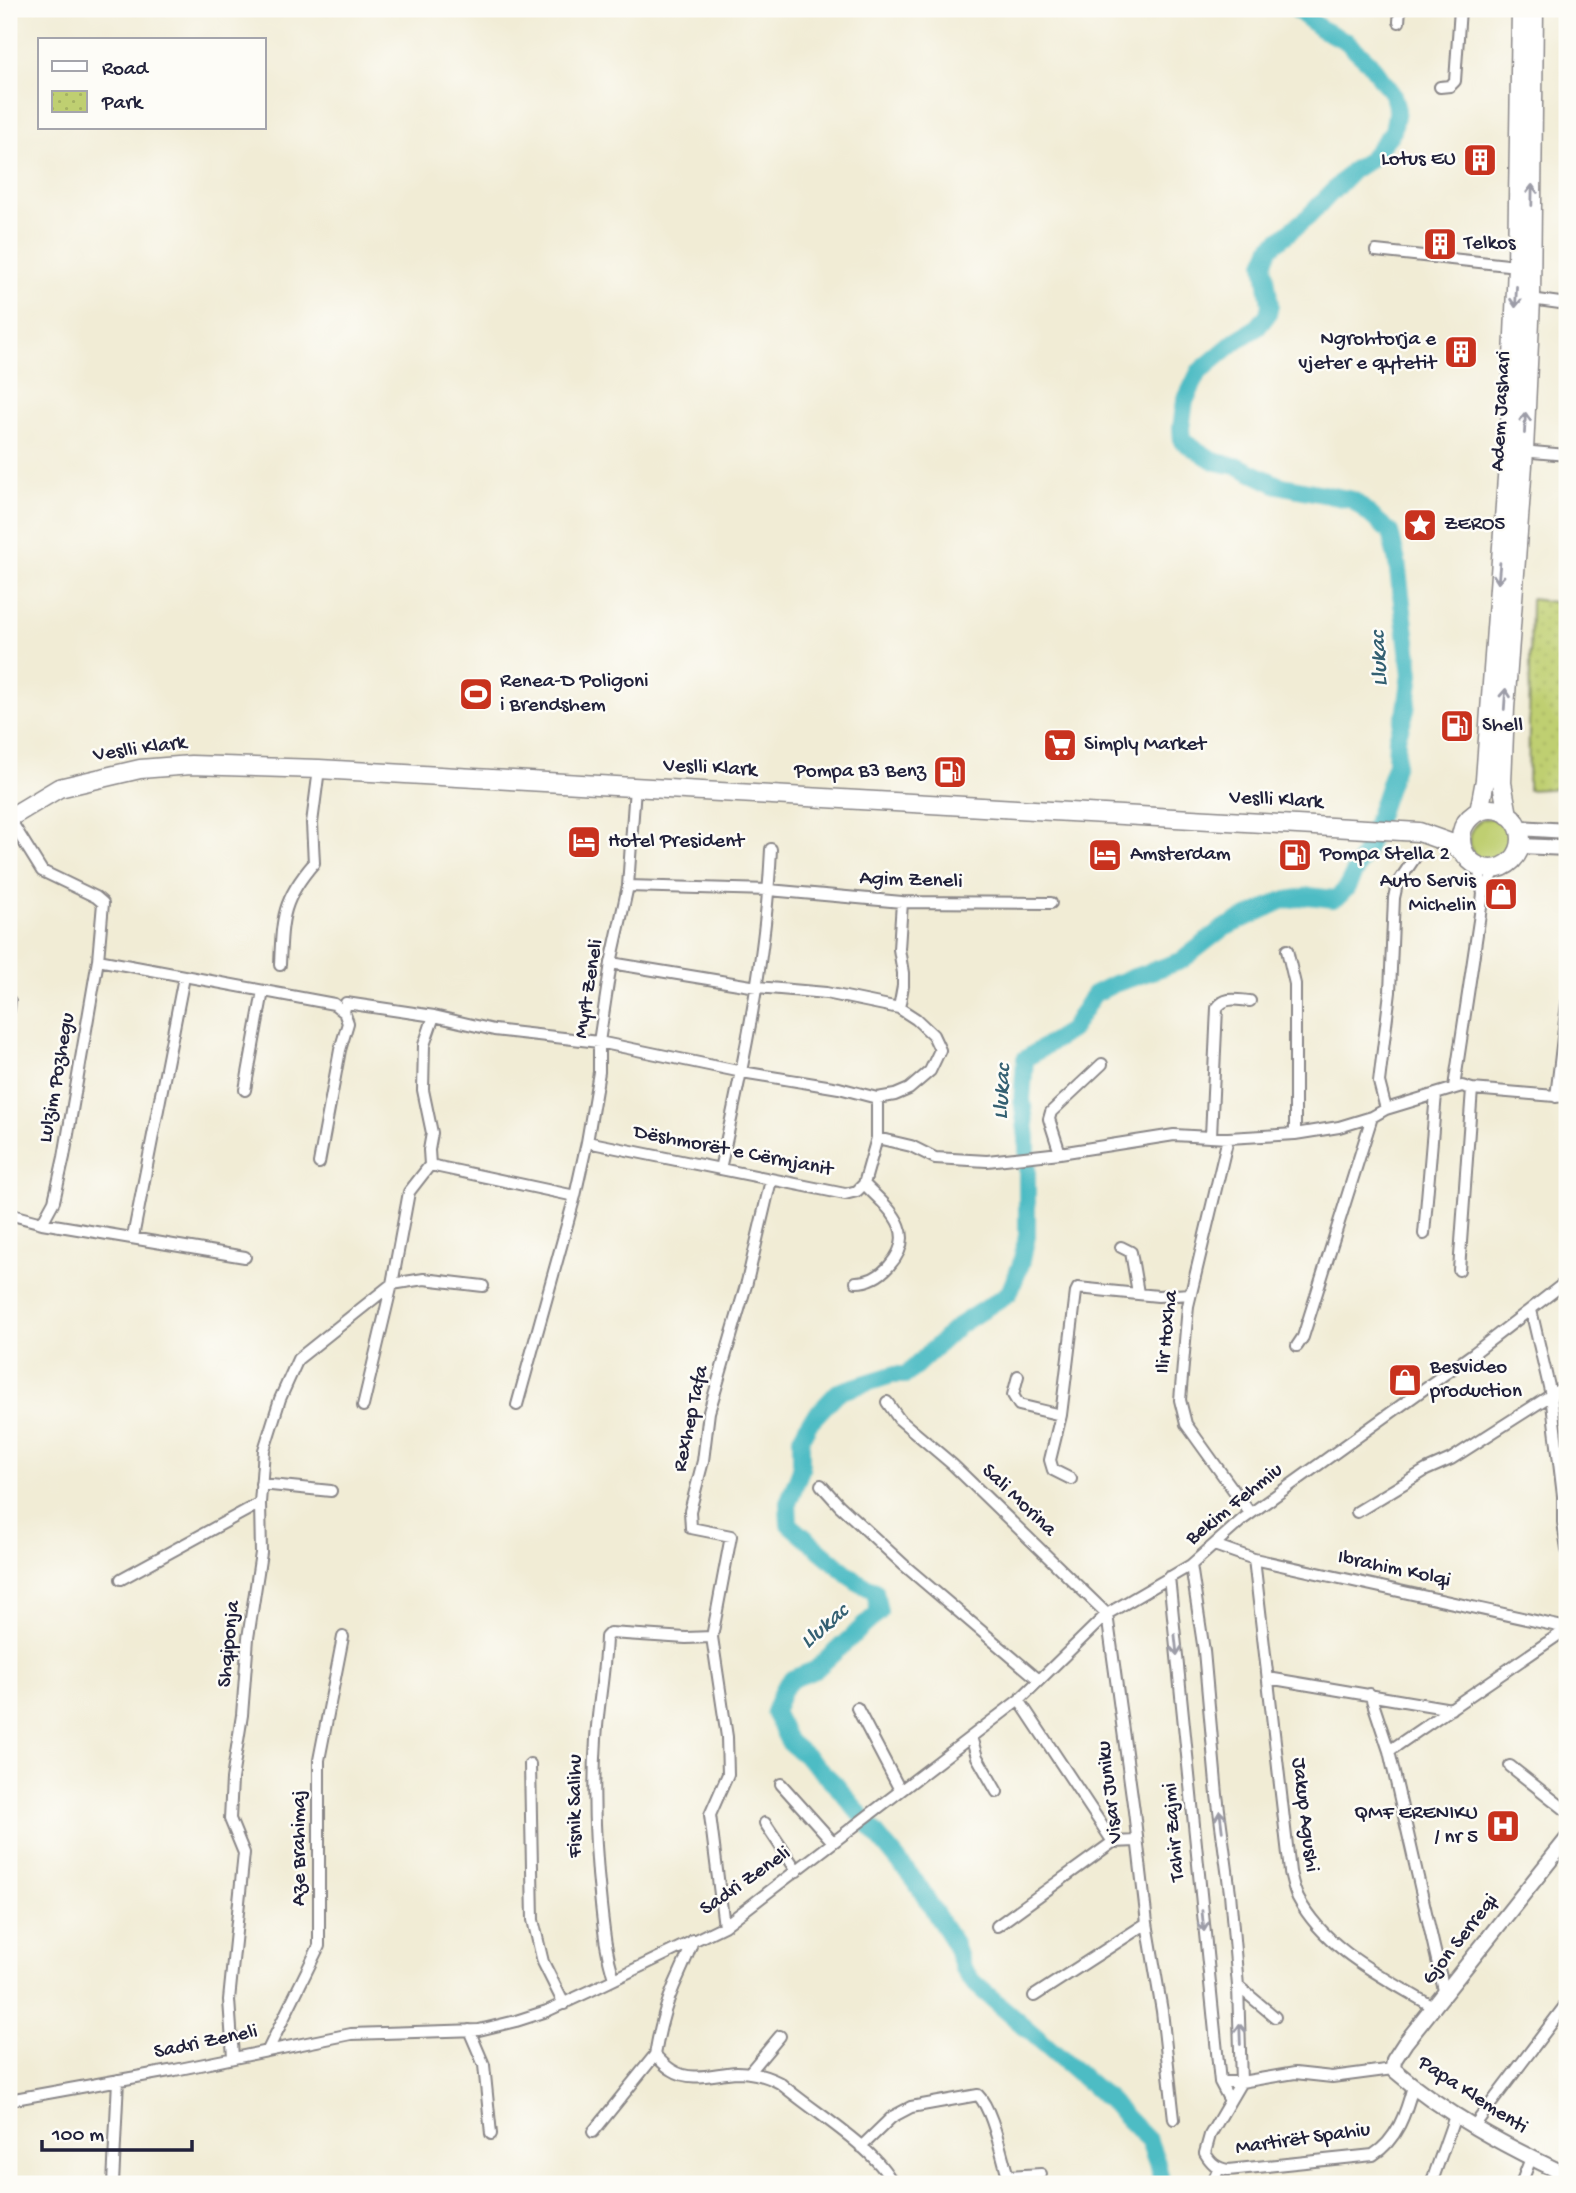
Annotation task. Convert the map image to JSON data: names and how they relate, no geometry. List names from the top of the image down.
{
  "streets": {
    "main road": ["Adem Jashari", "Veslli Klark"],
    "street": [
      "Agim Zeneli",
      "Myrt Zeneli",
      "Lulzim Pozhegu",
      "Dëshmorët e Cërmjanit",
      "Ilir Hoxha",
      "Rexhep Tafa",
      "Sali Morina",
      "Bekim Fehmiu",
      "Ibrahim Kolqi",
      "Shqiponja",
      "Visar Juniku",
      "Fisnik Salihu",
      "Jakup Agushi",
      "Tahir Zajmi",
      "Aze Brahimaj",
      "Sadri Zeneli",
      "Gjon Serreqi",
      "Papa Klementi",
      "Martirët Spahiu"
    ]
  },
  "crossings": [
    ["Adem Jashari", "Veslli Klark"],
    ["Veslli Klark", "Myrt Zeneli"],
    ["Veslli Klark", "Lulzim Pozhegu"],
    ["Agim Zeneli", "Myrt Zeneli"],
    ["Myrt Zeneli", "Dëshmorët e Cërmjanit"],
    ["Dëshmorët e Cërmjanit", "Rexhep Tafa"],
    ["Ilir Hoxha", "Bekim Fehmiu"],
    ["Rexhep Tafa", "Fisnik Salihu"],
    ["Rexhep Tafa", "Sadri Zeneli"],
    ["Sali Morina", "Bekim Fehmiu"],
    ["Sali Morina", "Visar Juniku"],
    ["Bekim Fehmiu", "Ibrahim Kolqi"],
    ["Bekim Fehmiu", "Visar Juniku"],
    ["Bekim Fehmiu", "Tahir Zajmi"],
    ["Bekim Fehmiu", "Sadri Zeneli"],
    ["Ibrahim Kolqi", "Jakup Agushi"],
    ["Shqiponja", "Sadri Zeneli"],
    ["Fisnik Salihu", "Sadri Zeneli"],
    ["Jakup Agushi", "Gjon Serreqi"],
    ["Tahir Zajmi", "Martirët Spahiu"],
    ["Aze Brahimaj", "Sadri Zeneli"],
    ["Gjon Serreqi", "Papa Klementi"],
    ["Papa Klementi", "Martirët Spahiu"]
  ],
  "water": ["Llukac"],
  "places": {
    "building": ["Lotus EU", "Telkos", "Ngrohtorja e vjeter e qytetit"],
    "place": ["ZERO5"],
    "sports": ["Renea-D Poligoni i Brendshem"],
    "fuel station": ["Shell", "Pompa B3 Benz", "Pompa Stella 2"],
    "supermarket": ["Simply Market"],
    "hotel": ["Hotel President", "Amsterdam"],
    "shop": ["Auto Servis Michelin", "Besvideo production"],
    "hospital": ["QMF ERENIKU / nr 5"]
  },
  "legend": ["Road", "Park"],
  "scale_bar": "100 m"
}
